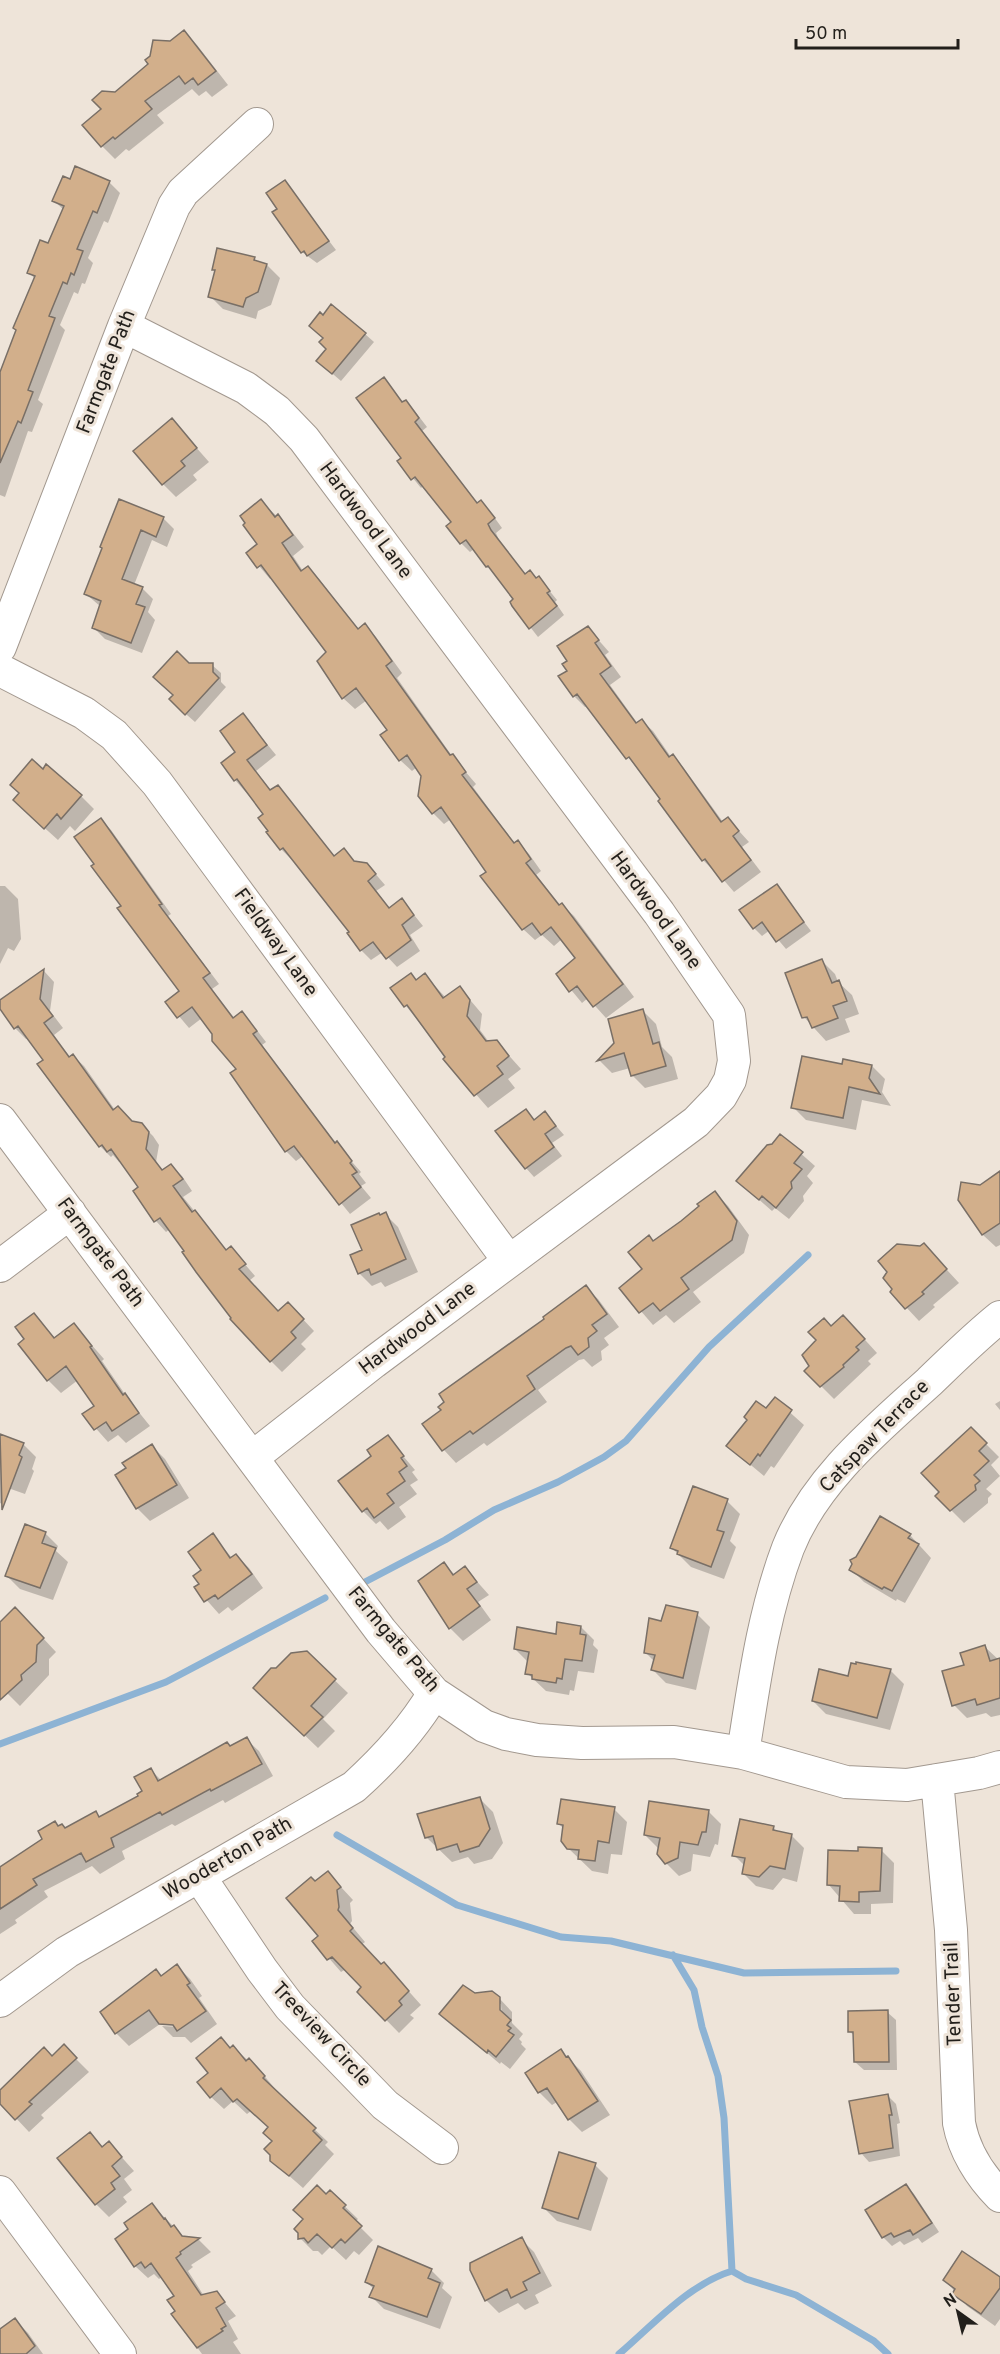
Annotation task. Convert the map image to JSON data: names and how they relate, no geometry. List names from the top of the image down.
{
  "streets": {
    "street": [
      "Farmgate Path",
      "Hardwood Lane",
      "Fieldway Lane",
      "Catspaw Terrace",
      "Wooderton Path",
      "Tender Trail",
      "Treeview Circle"
    ]
  },
  "crossings": [
    ["Farmgate Path", "Hardwood Lane"],
    ["Farmgate Path", "Catspaw Terrace"],
    ["Farmgate Path", "Wooderton Path"],
    ["Farmgate Path", "Tender Trail"],
    ["Hardwood Lane", "Fieldway Lane"],
    ["Wooderton Path", "Treeview Circle"]
  ],
  "scale_bar": "50 m",
  "north": "top left"
}
